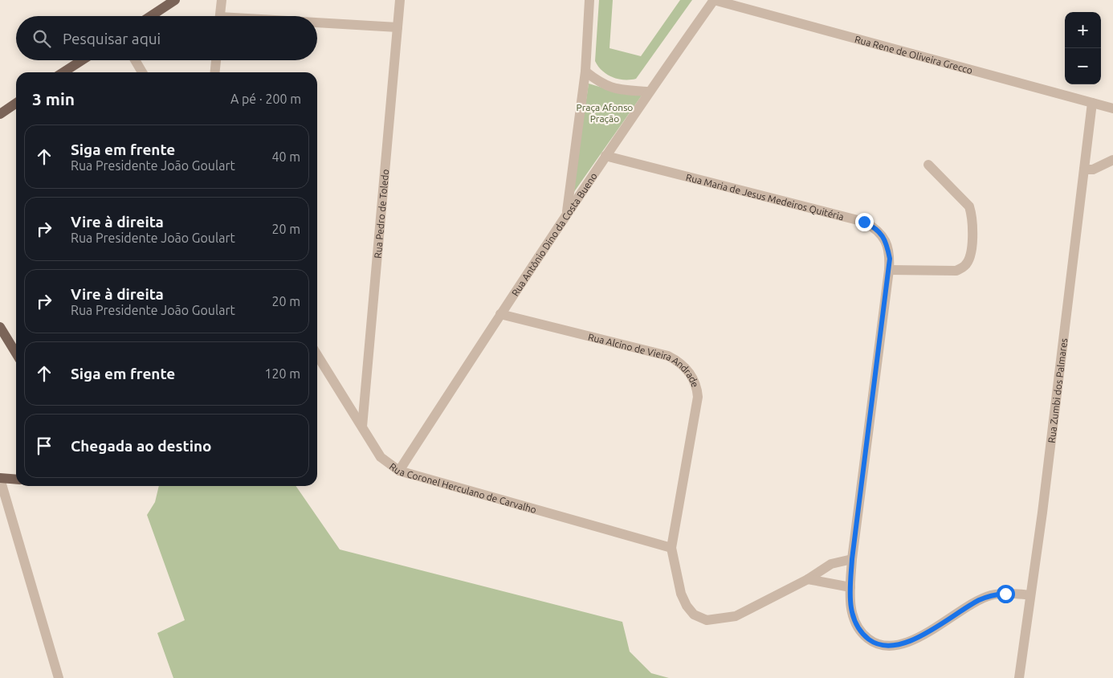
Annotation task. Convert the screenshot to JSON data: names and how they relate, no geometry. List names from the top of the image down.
{
  "streets": {
    "street": [
      "Rua Rene de Oliveira Grecco",
      "Rua Maria de Jesus Medeiros Quitéria",
      "Rua Pedro de Toledo",
      "Rua Antônio Dino da Costa Bueno",
      "Rua Alcino de Vieira Andrade",
      "Rua Zumbi dos Palmares",
      "Rua Coronel Herculano de Carvalho"
    ]
  },
  "crossings": [
    ["Rua Rene de Oliveira Grecco", "Rua Antônio Dino da Costa Bueno"],
    ["Rua Rene de Oliveira Grecco", "Rua Zumbi dos Palmares"],
    ["Rua Maria de Jesus Medeiros Quitéria", "Rua Antônio Dino da Costa Bueno"],
    ["Rua Maria de Jesus Medeiros Quitéria", "Rua Zumbi dos Palmares"],
    ["Rua Pedro de Toledo", "Rua Coronel Herculano de Carvalho"],
    ["Rua Antônio Dino da Costa Bueno", "Rua Alcino de Vieira Andrade"],
    ["Rua Antônio Dino da Costa Bueno", "Rua Coronel Herculano de Carvalho"],
    ["Rua Alcino de Vieira Andrade", "Rua Coronel Herculano de Carvalho"]
  ],
  "parks": ["Praça Afonso Pração"],
  "page": {
    "map_buttons": ["+", "−"],
    "search": "Pesquisar aqui",
    "heading": ["3 min", "A pé · 200 m"],
    "list": [
      ["Siga em frente", "Rua Presidente João Goulart", "40 m"],
      ["Vire à direita", "Rua Presidente João Goulart", "20 m"],
      ["Vire à direita", "Rua Presidente João Goulart", "20 m"],
      ["Siga em frente", "120 m"],
      "Chegada ao destino"
    ]
  }
}
